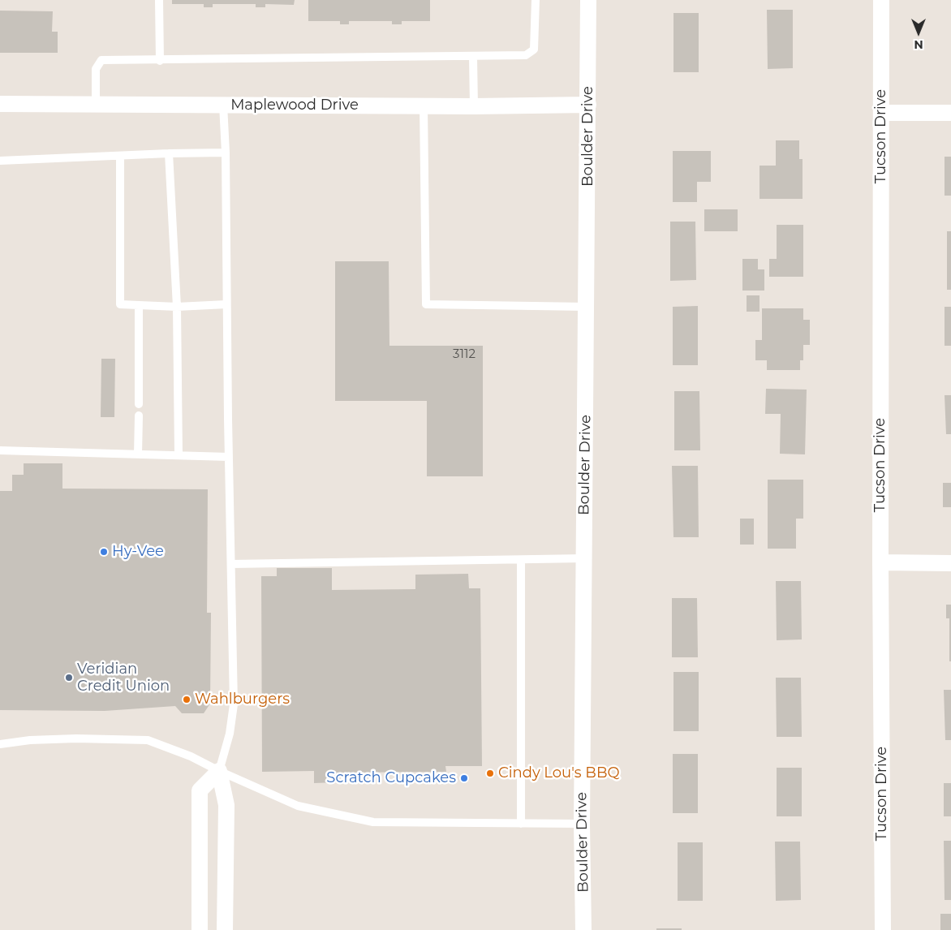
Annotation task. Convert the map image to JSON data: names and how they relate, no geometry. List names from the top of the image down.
{
  "streets": {
    "street": ["Maplewood Drive", "Boulder Drive", "Tucson Drive"]
  },
  "crossings": [
    ["Maplewood Drive", "Boulder Drive"]
  ],
  "places": [
    "Hy-Vee",
    "Veridian Credit Union",
    "Wahlburgers",
    "Cindy Lou's BBQ",
    "Scratch Cupcakes"
  ],
  "house_numbers": ["3112"],
  "north": "bottom"
}
